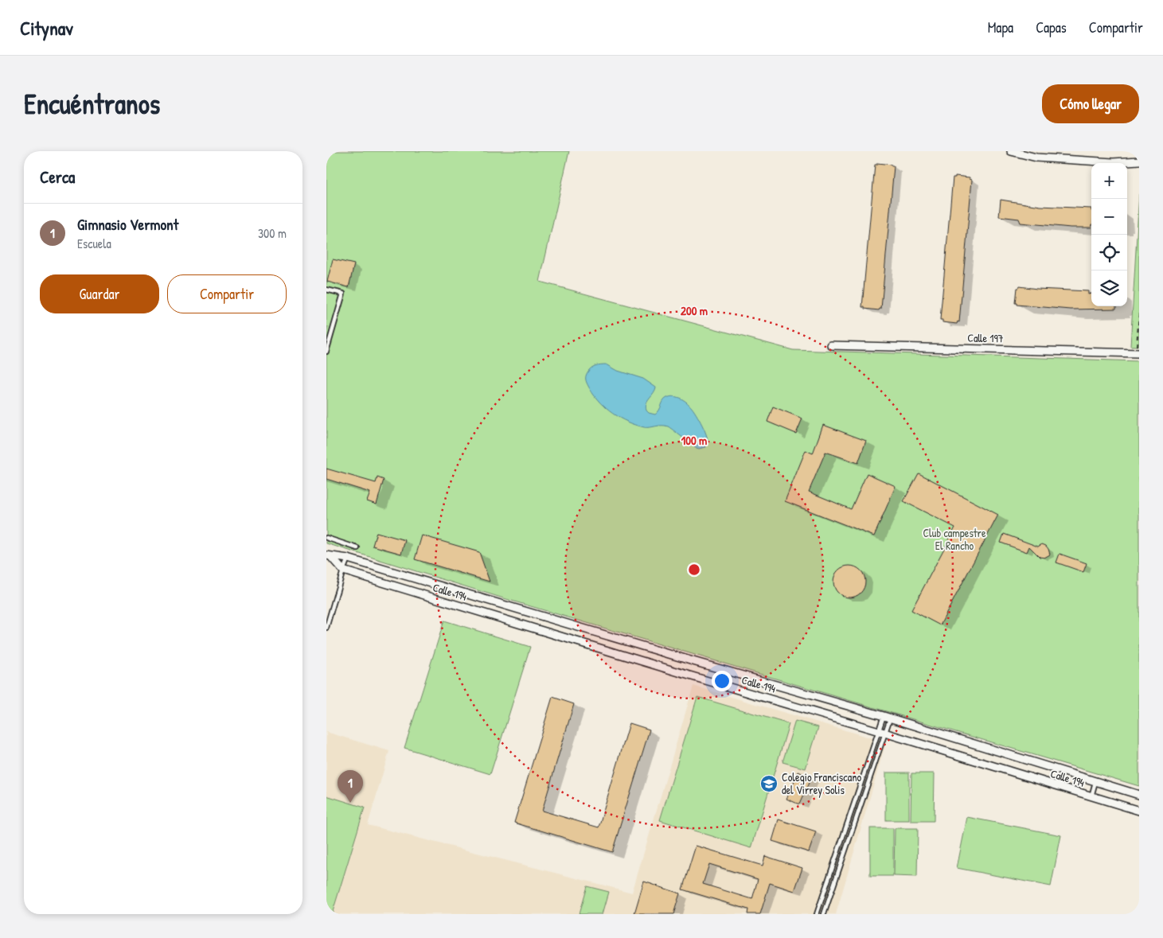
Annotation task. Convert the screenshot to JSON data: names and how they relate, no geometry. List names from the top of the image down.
{
  "streets": {
    "street": ["Calle 197", "Calle 194"]
  },
  "parks": ["Club campestre El Rancho"],
  "places": {
    "school or university": ["Colegio Franciscano del Virrey Solis"]
  },
  "page": {
    "header": "Citynav",
    "nav": ["Mapa", "Capas", "Compartir"],
    "buttons": [
      "Cómo llegar",
      ["Guardar", "Compartir"]
    ],
    "title": "Encuéntranos",
    "heading": "Cerca",
    "map_buttons": ["+", "−"],
    "list": [
      {
        "mark": "1",
        "name": "Gimnasio Vermont",
        "note": "Escuela",
        "value": "300 m"
      }
    ],
    "pins": "1"
  },
  "rings": ["200 m", "100 m"]
}
